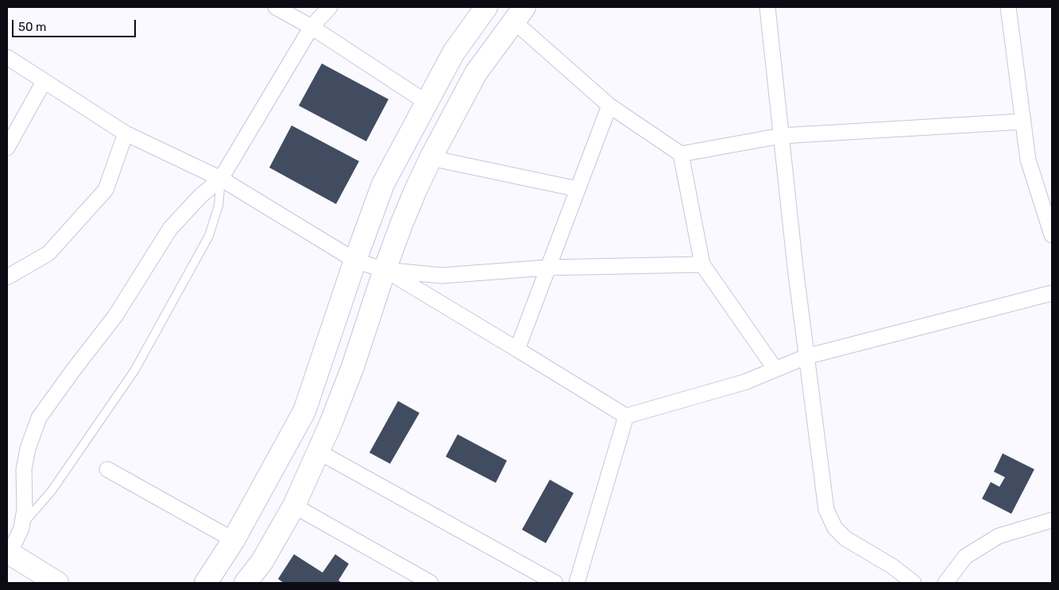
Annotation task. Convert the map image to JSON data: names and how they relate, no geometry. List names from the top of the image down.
{
  "scale_bar": "50 m"
}
